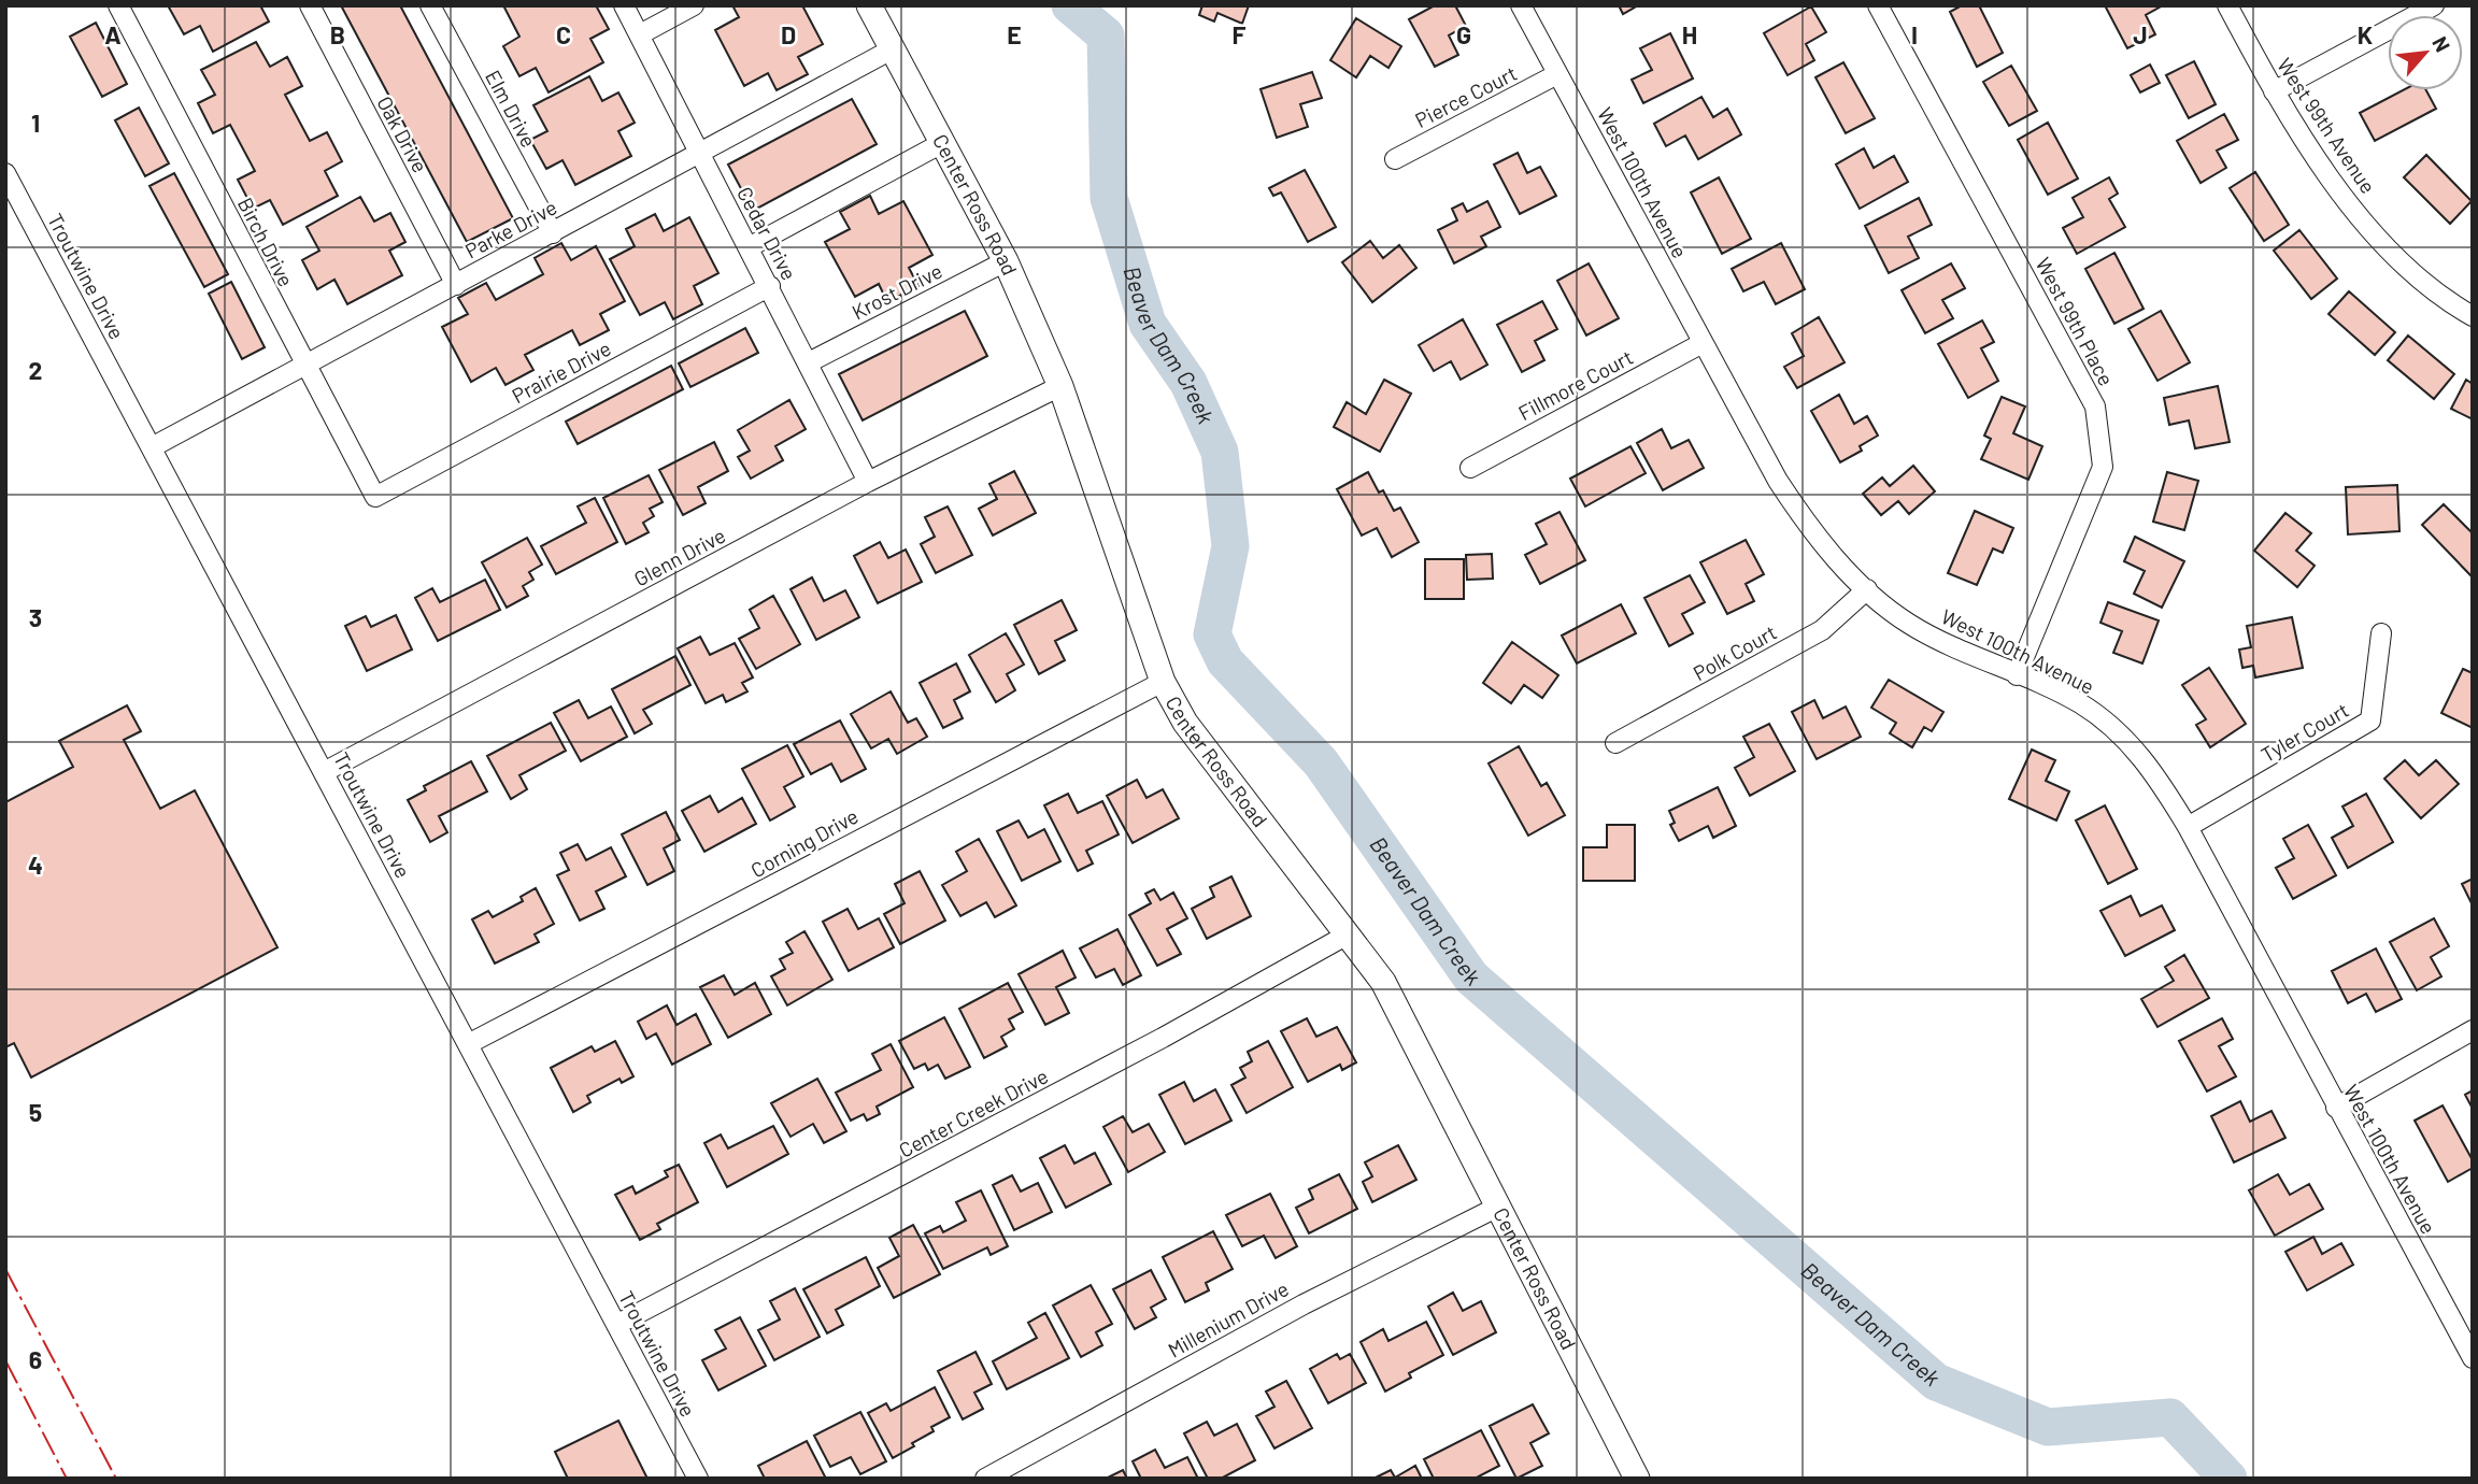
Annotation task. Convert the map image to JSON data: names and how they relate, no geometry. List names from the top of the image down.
{
  "streets": {
    "street": [
      "Pierce Court",
      "Elm Drive",
      "West 99th Avenue",
      "Oak Drive",
      "West 100th Avenue",
      "Center Ross Road",
      "Parke Drive",
      "Cedar Drive",
      "Birch Drive",
      "Troutwine Drive",
      "Krost Drive",
      "West 99th Place",
      "Prairie Drive",
      "Fillmore Court",
      "Glenn Drive",
      "Polk Court",
      "Tyler Court",
      "Corning Drive",
      "Center Creek Drive",
      "Millenium Drive"
    ]
  },
  "crossings": [
    ["Pierce Court", "West 100th Avenue"],
    ["Elm Drive", "Parke Drive"],
    ["Oak Drive", "Parke Drive"],
    ["West 100th Avenue", "West 99th Place"],
    ["West 100th Avenue", "Fillmore Court"],
    ["West 100th Avenue", "Polk Court"],
    ["West 100th Avenue", "Tyler Court"],
    ["Center Ross Road", "Parke Drive"],
    ["Center Ross Road", "Krost Drive"],
    ["Center Ross Road", "Glenn Drive"],
    ["Center Ross Road", "Corning Drive"],
    ["Center Ross Road", "Center Creek Drive"],
    ["Center Ross Road", "Millenium Drive"],
    ["Parke Drive", "Cedar Drive"],
    ["Parke Drive", "Birch Drive"],
    ["Parke Drive", "Troutwine Drive"],
    ["Cedar Drive", "Krost Drive"],
    ["Cedar Drive", "Prairie Drive"],
    ["Cedar Drive", "Glenn Drive"],
    ["Birch Drive", "Prairie Drive"],
    ["Troutwine Drive", "Glenn Drive"],
    ["Troutwine Drive", "Corning Drive"],
    ["Troutwine Drive", "Center Creek Drive"]
  ],
  "water": ["Beaver Dam Creek"],
  "north": "top right",
  "grid": {
    "columns": [
      "A",
      "B",
      "C",
      "D",
      "E",
      "F",
      "G",
      "H",
      "I",
      "J",
      "K"
    ],
    "rows": [
      "1",
      "2",
      "3",
      "4",
      "5",
      "6"
    ]
  }
}
